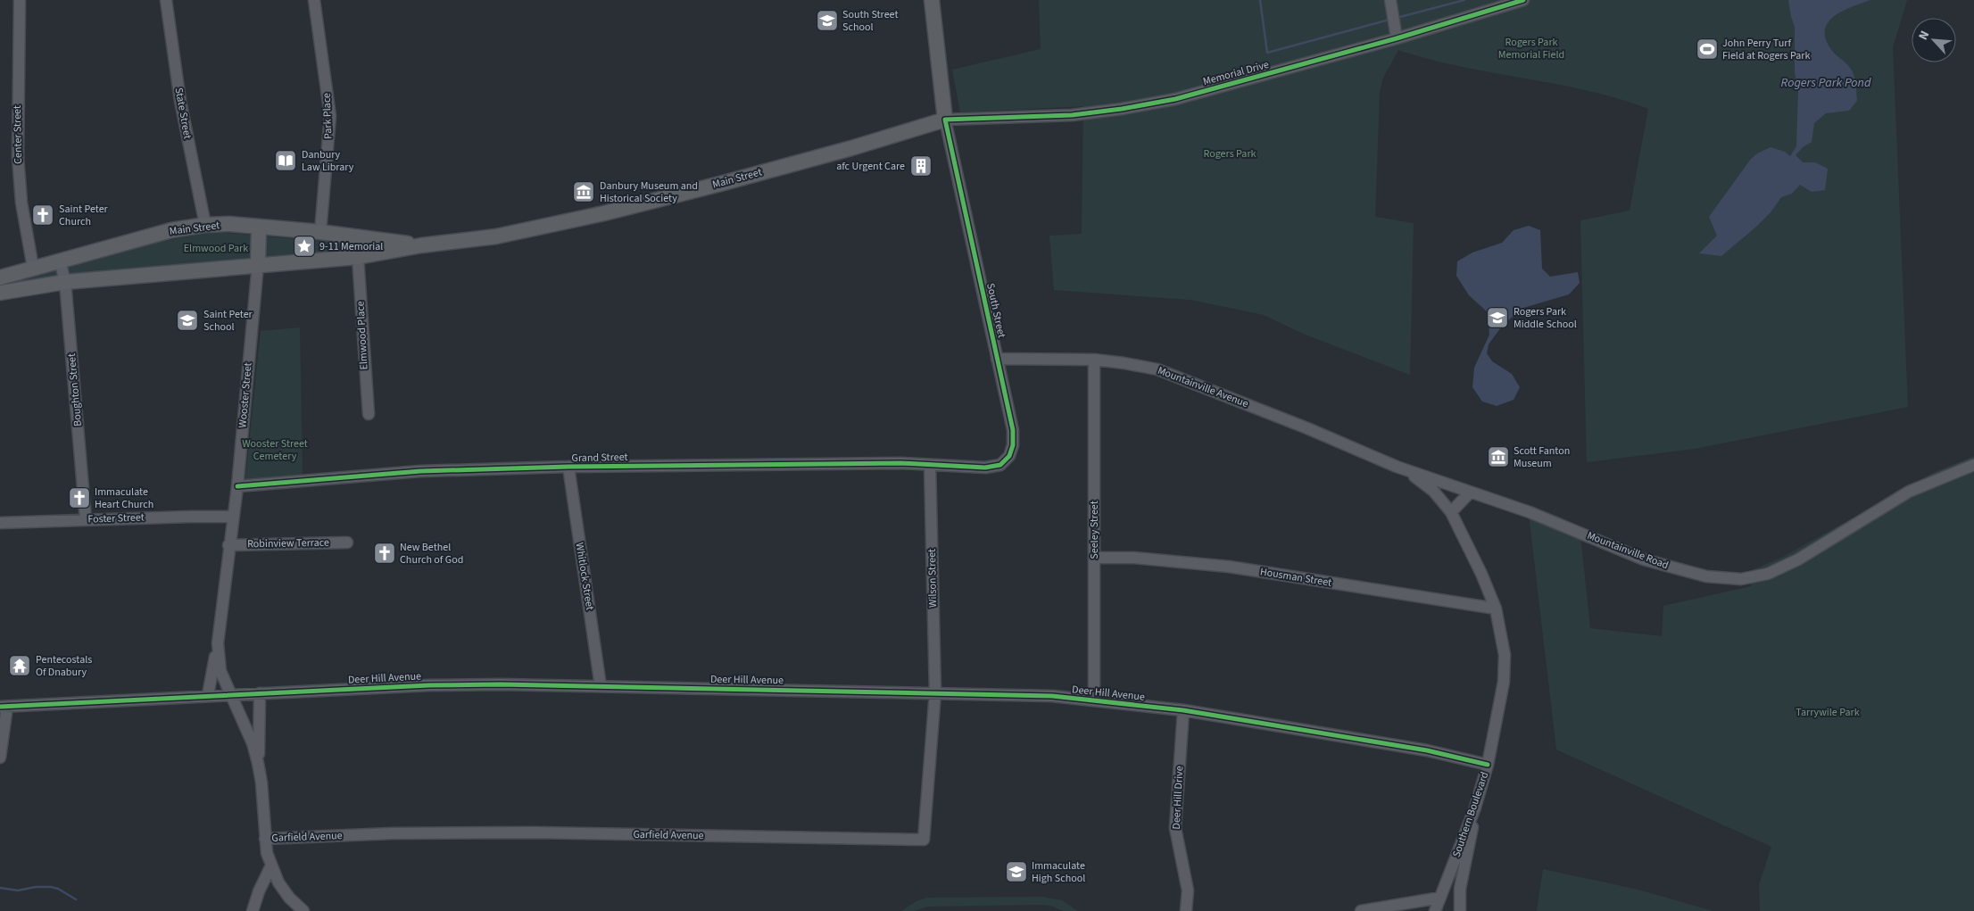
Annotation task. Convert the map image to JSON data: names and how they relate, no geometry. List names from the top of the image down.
{
  "streets": {
    "main road": ["Main Street", "South Street", "Wooster Street"],
    "street": [
      "Memorial Drive",
      "State Street",
      "Park Place",
      "Center Street",
      "Elmwood Place",
      "Mountainville Avenue",
      "Boughton Street",
      "Grand Street",
      "Foster Street",
      "Seeley Street",
      "Robinview Terrace",
      "Mountainville Road",
      "Whitlock Street",
      "Housman Street",
      "Wilson Street",
      "Deer Hill Avenue",
      "Deer Hill Drive",
      "Southern Boulevard",
      "Garfield Avenue"
    ]
  },
  "crossings": [
    ["Memorial Drive", "Main Street"],
    ["Memorial Drive", "South Street"],
    ["State Street", "Main Street"],
    ["Park Place", "Main Street"],
    ["Center Street", "Main Street"],
    ["Main Street", "South Street"],
    ["Main Street", "Elmwood Place"],
    ["Main Street", "Boughton Street"],
    ["Main Street", "Wooster Street"],
    ["South Street", "Mountainville Avenue"],
    ["South Street", "Grand Street"],
    ["Mountainville Avenue", "Seeley Street"],
    ["Mountainville Avenue", "Mountainville Road"],
    ["Mountainville Avenue", "Southern Boulevard"],
    ["Boughton Street", "Foster Street"],
    ["Wooster Street", "Grand Street"],
    ["Wooster Street", "Foster Street"],
    ["Wooster Street", "Robinview Terrace"],
    ["Wooster Street", "Deer Hill Avenue"],
    ["Grand Street", "Whitlock Street"],
    ["Grand Street", "Wilson Street"],
    ["Seeley Street", "Housman Street"],
    ["Seeley Street", "Deer Hill Avenue"],
    ["Mountainville Road", "Southern Boulevard"],
    ["Whitlock Street", "Deer Hill Avenue"],
    ["Housman Street", "Southern Boulevard"],
    ["Wilson Street", "Deer Hill Avenue"],
    ["Wilson Street", "Garfield Avenue"],
    ["Deer Hill Avenue", "Deer Hill Drive"],
    ["Deer Hill Avenue", "Southern Boulevard"],
    ["Deer Hill Avenue", "Garfield Avenue"]
  ],
  "water": ["Rogers Park Pond"],
  "parks": [
    "Rogers Park Memorial Field",
    "Rogers Park",
    "Elmwood Park",
    "Wooster Street Cemetery",
    "Tarrywile Park"
  ],
  "places": {
    "school or university": [
      "South Street School",
      "Rogers Park Middle School",
      "Saint Peter School",
      "Immaculate High School"
    ],
    "sports": ["John Perry Turf Field at Rogers Park"],
    "library": ["Danbury Law Library"],
    "building": ["afc Urgent Care"],
    "museum": ["Danbury Museum and Historical Society", "Scott Fanton Museum"],
    "church": ["Saint Peter Church", "Immaculate Heart Church", "New Bethel Church of God"],
    "place": ["9-11 Memorial"],
    "temple": ["Pentecostals Of Dnabury"]
  },
  "north": "top left"
}
